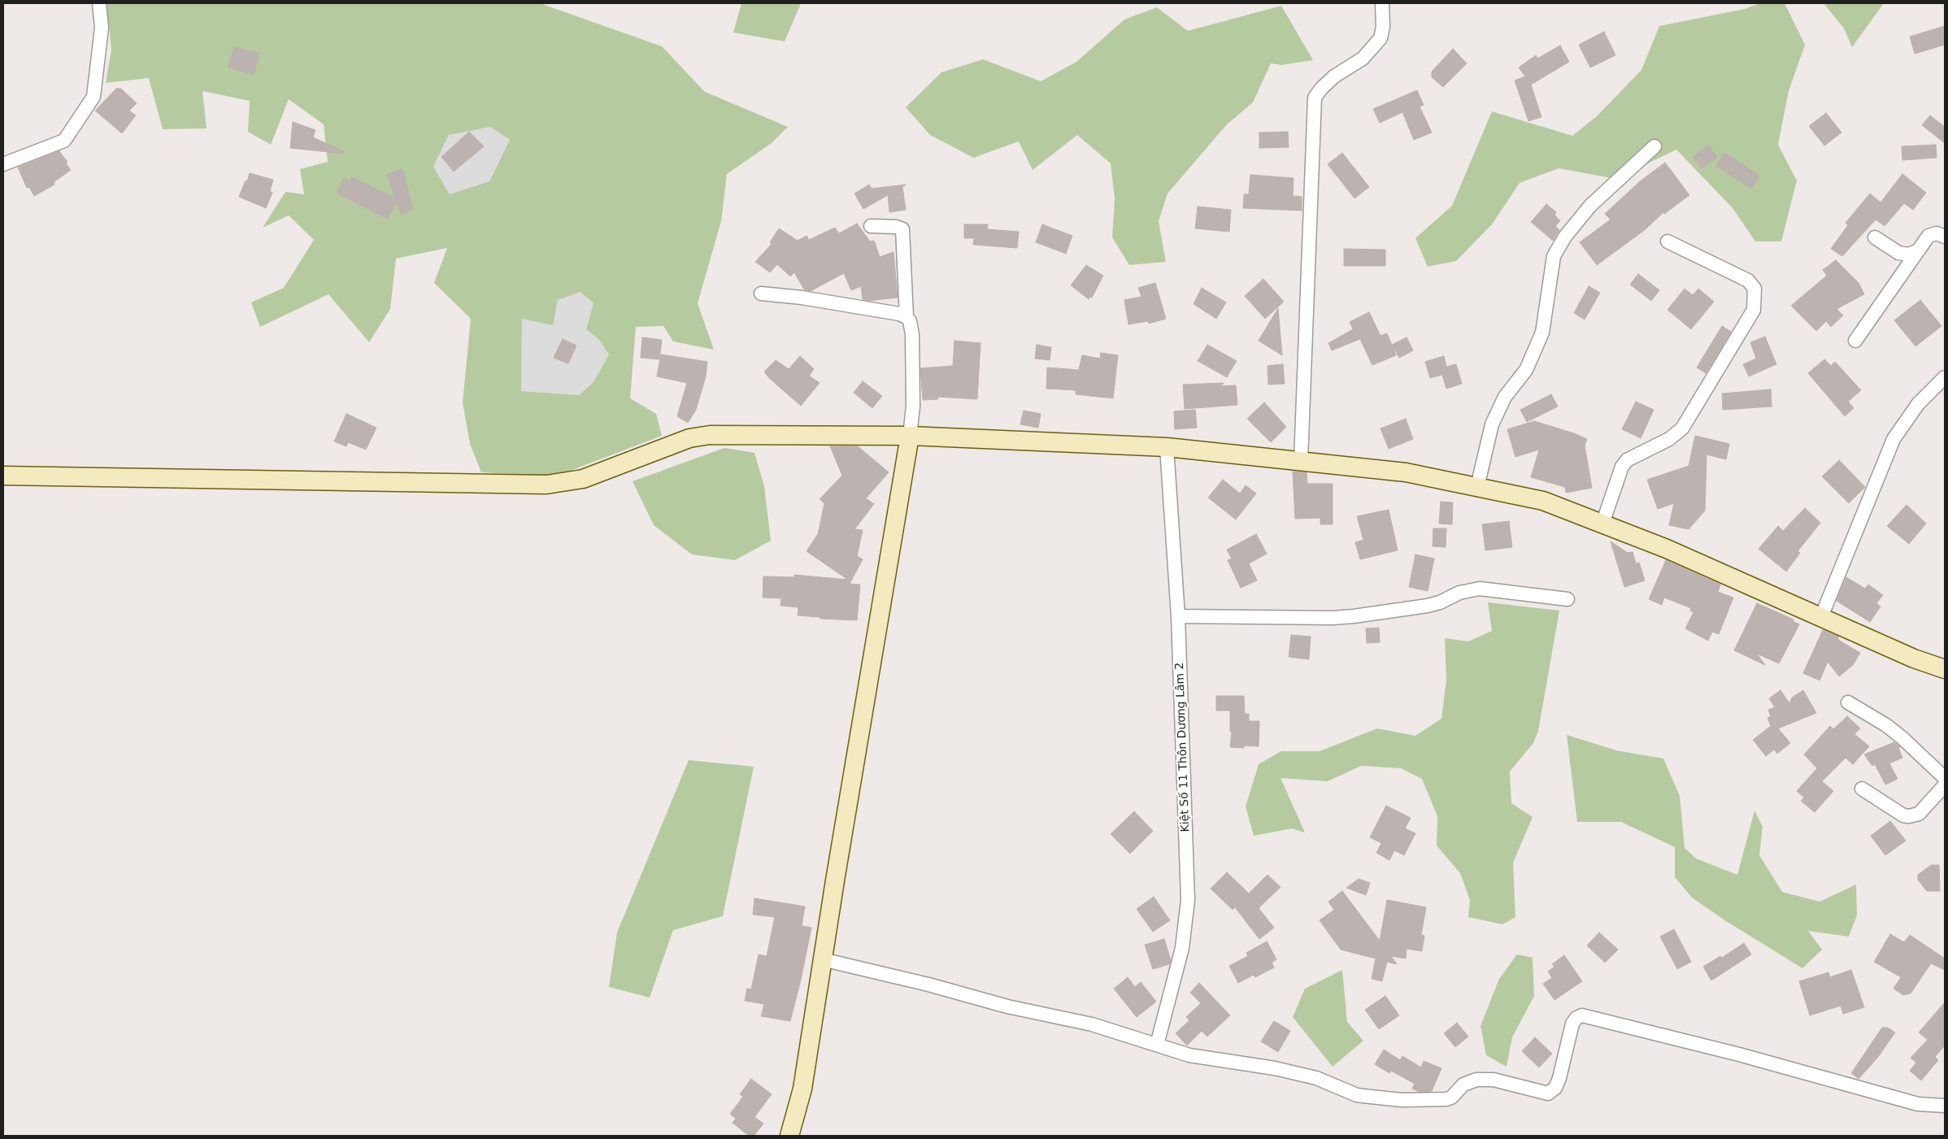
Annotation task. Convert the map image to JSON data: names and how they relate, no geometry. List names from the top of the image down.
{
  "streets": {
    "street": ["Kiệt Số 11 Thôn Dương Lâm 2"]
  }
}
